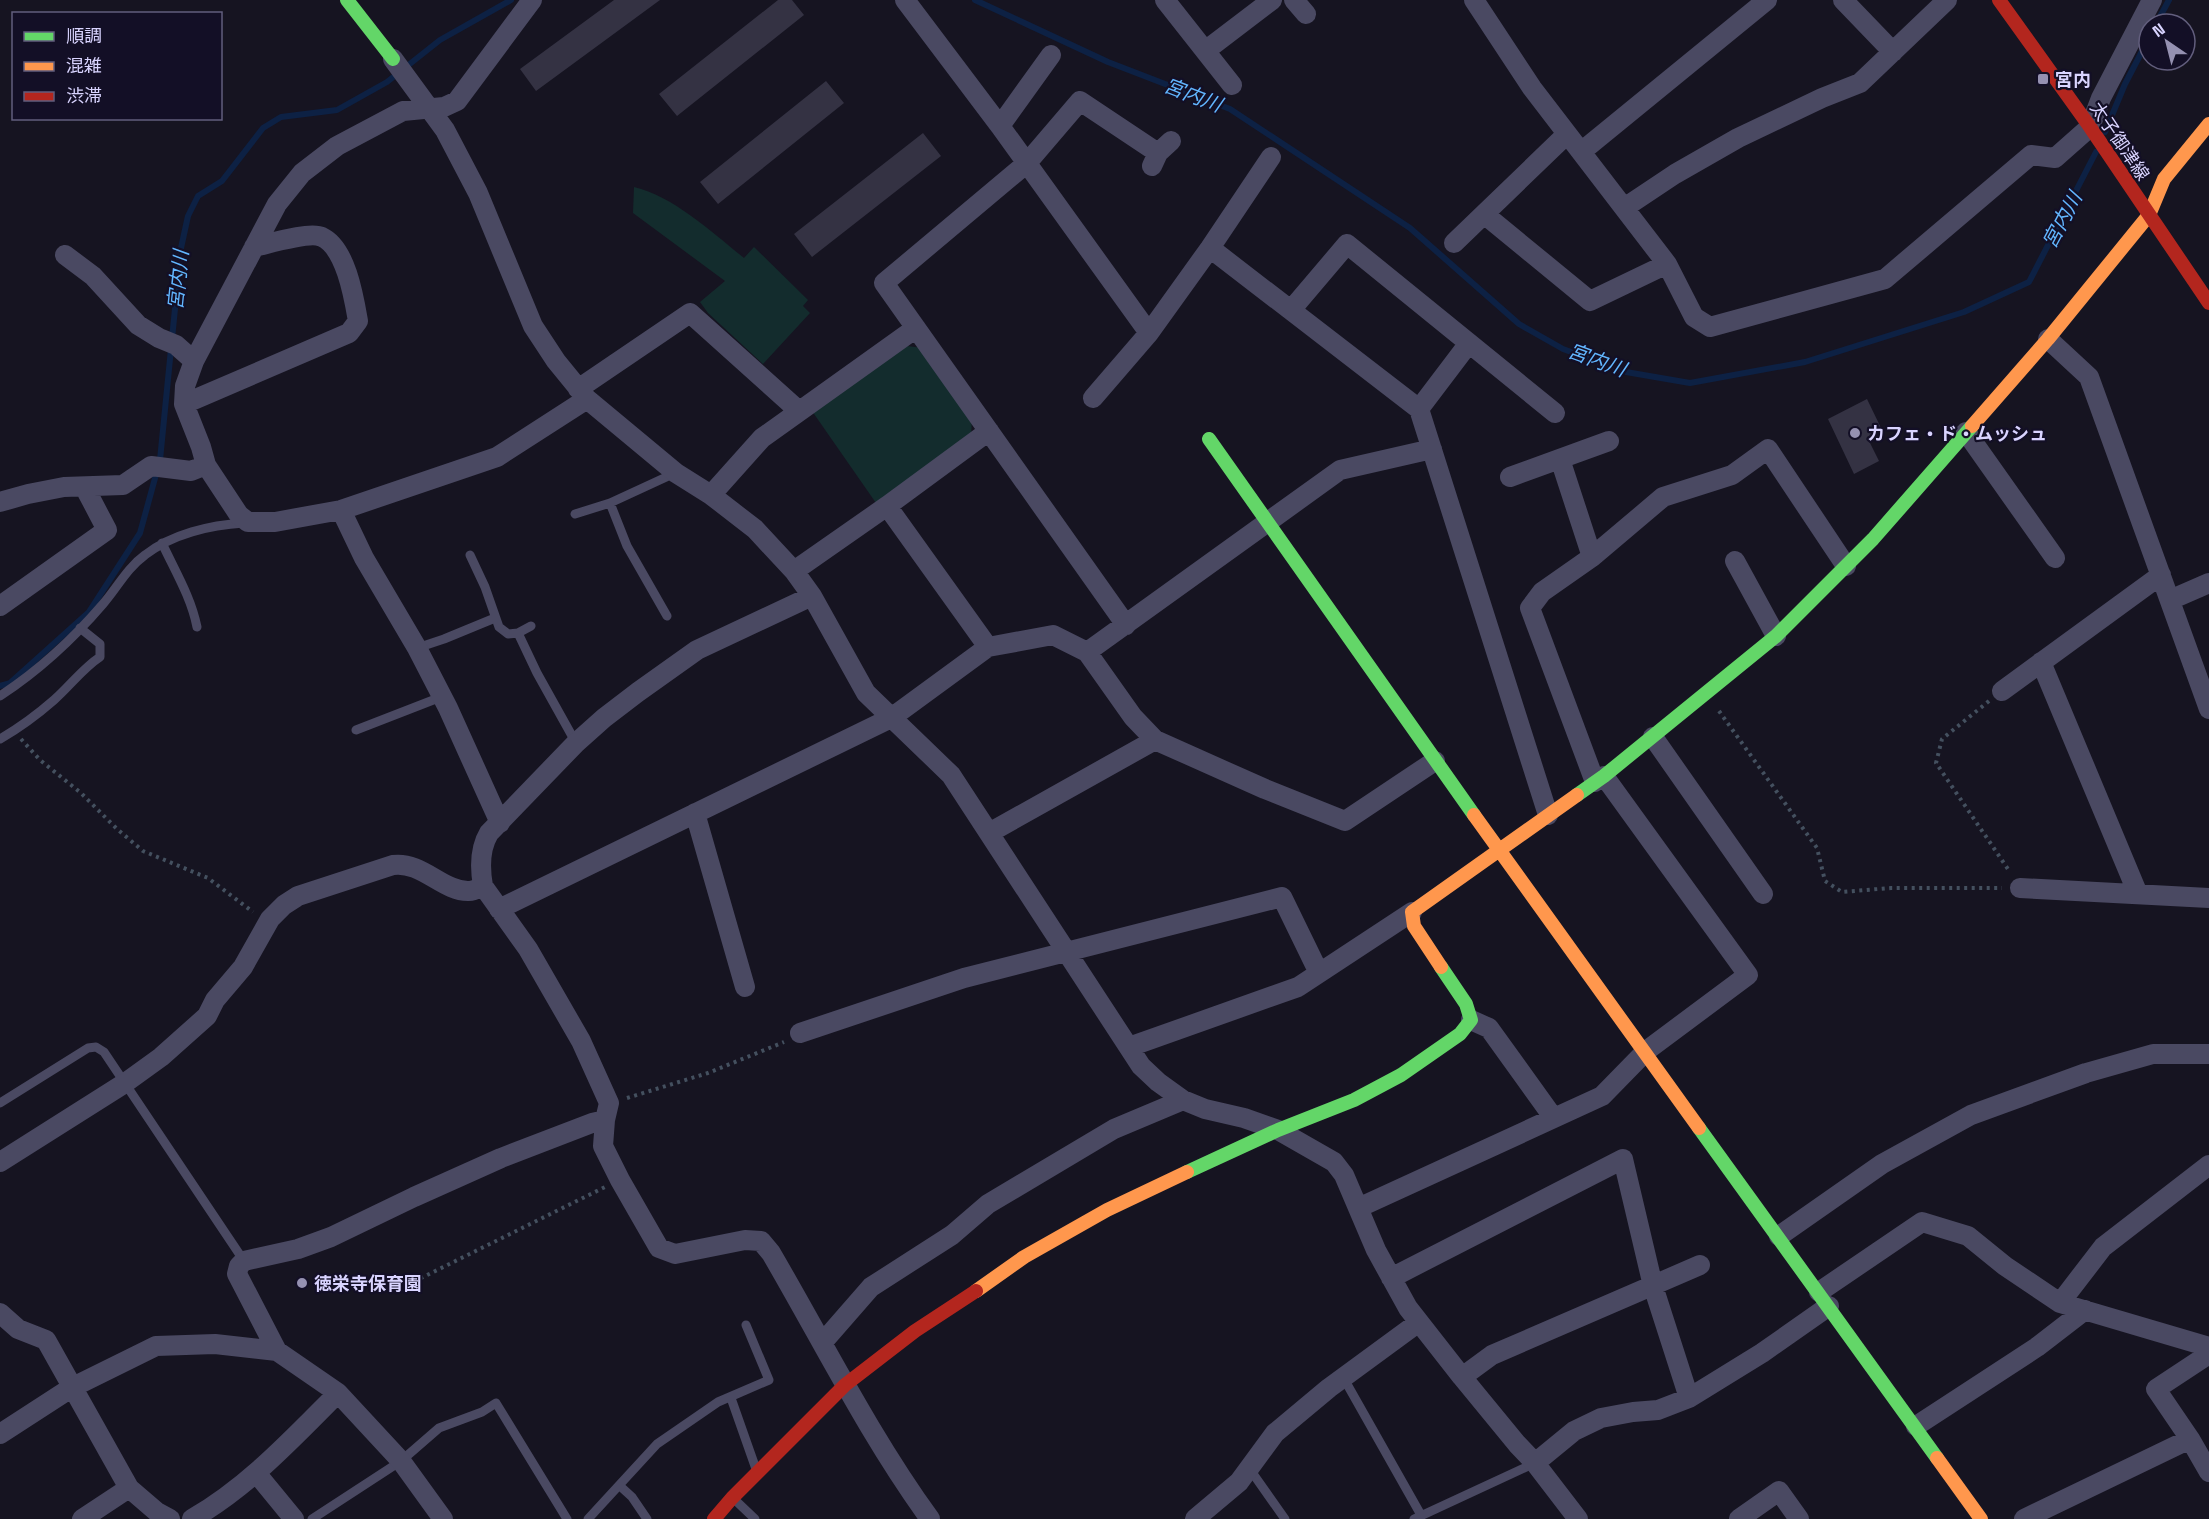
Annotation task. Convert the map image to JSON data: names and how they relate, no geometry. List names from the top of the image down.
{
  "streets": {
    "street": ["太子御津線"]
  },
  "water": ["宮内川"],
  "places": {
    "transit": ["宮内"],
    "other": ["カフェ・ド・ムッシュ", "徳栄寺保育園"]
  },
  "legend": ["順調", "混雑", "渋滞"],
  "north": "top left"
}
